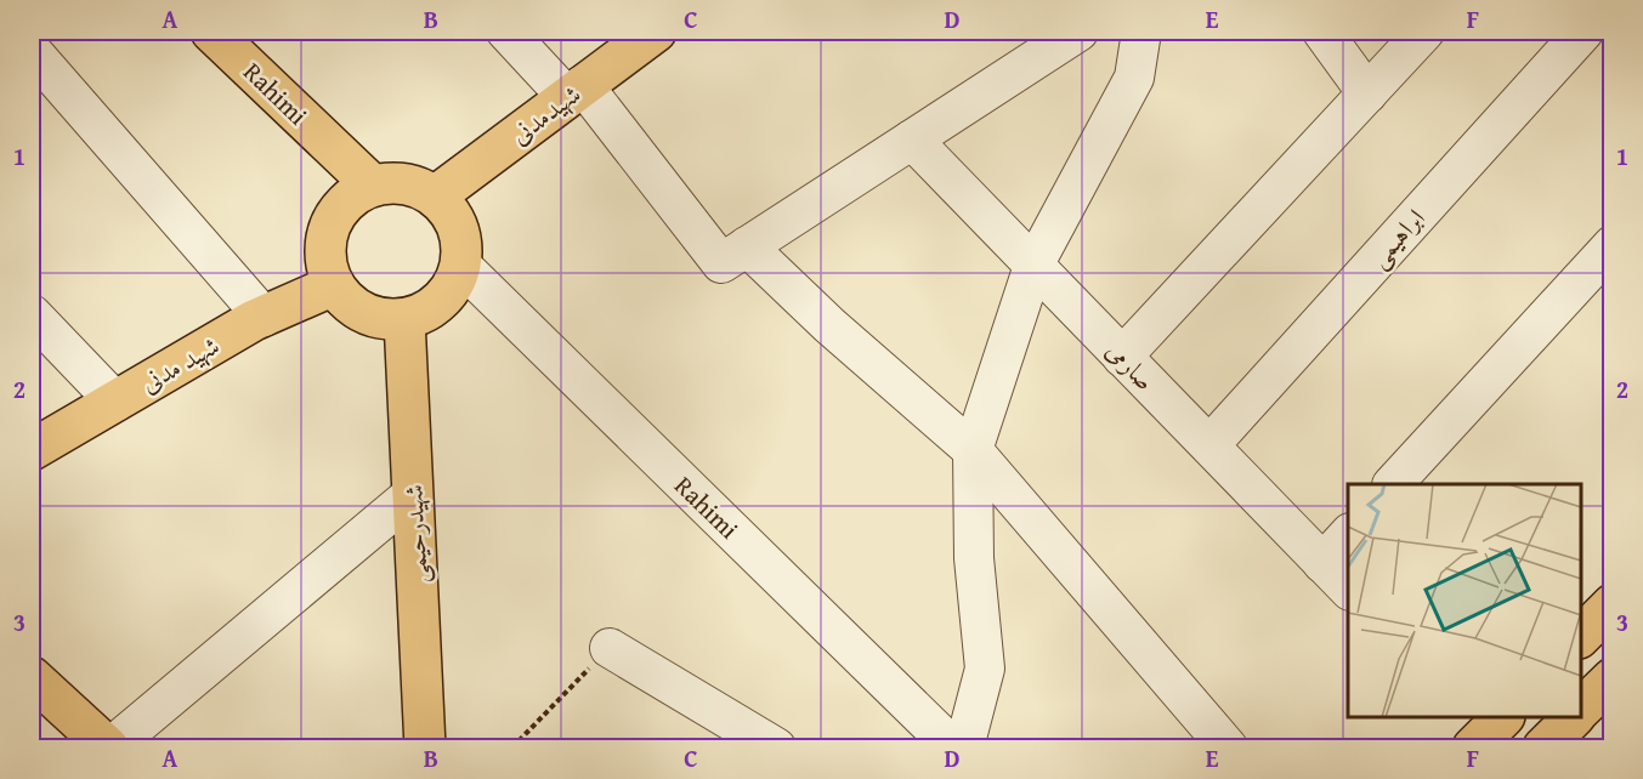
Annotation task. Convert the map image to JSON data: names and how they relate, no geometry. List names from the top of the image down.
{
  "streets": {
    "main road": [
      "Rahimi",
      "شهیدمدنی",
      "شهید مدنی",
      "شهیدرحیمی"
    ],
    "street": ["ابراهیمی", "صارمی"]
  },
  "crossings": [
    ["Rahimi", "شهیدمدنی"],
    ["Rahimi", "شهید مدنی"],
    ["Rahimi", "شهیدرحیمی"],
    ["شهیدمدنی", "شهید مدنی"],
    ["شهیدمدنی", "شهیدرحیمی"],
    ["ابراهیمی", "صارمی"],
    ["شهید مدنی", "شهیدرحیمی"]
  ],
  "grid": {
    "columns": [
      "A",
      "B",
      "C",
      "D",
      "E",
      "F"
    ],
    "rows": ["1", "2", "3"]
  }
}
